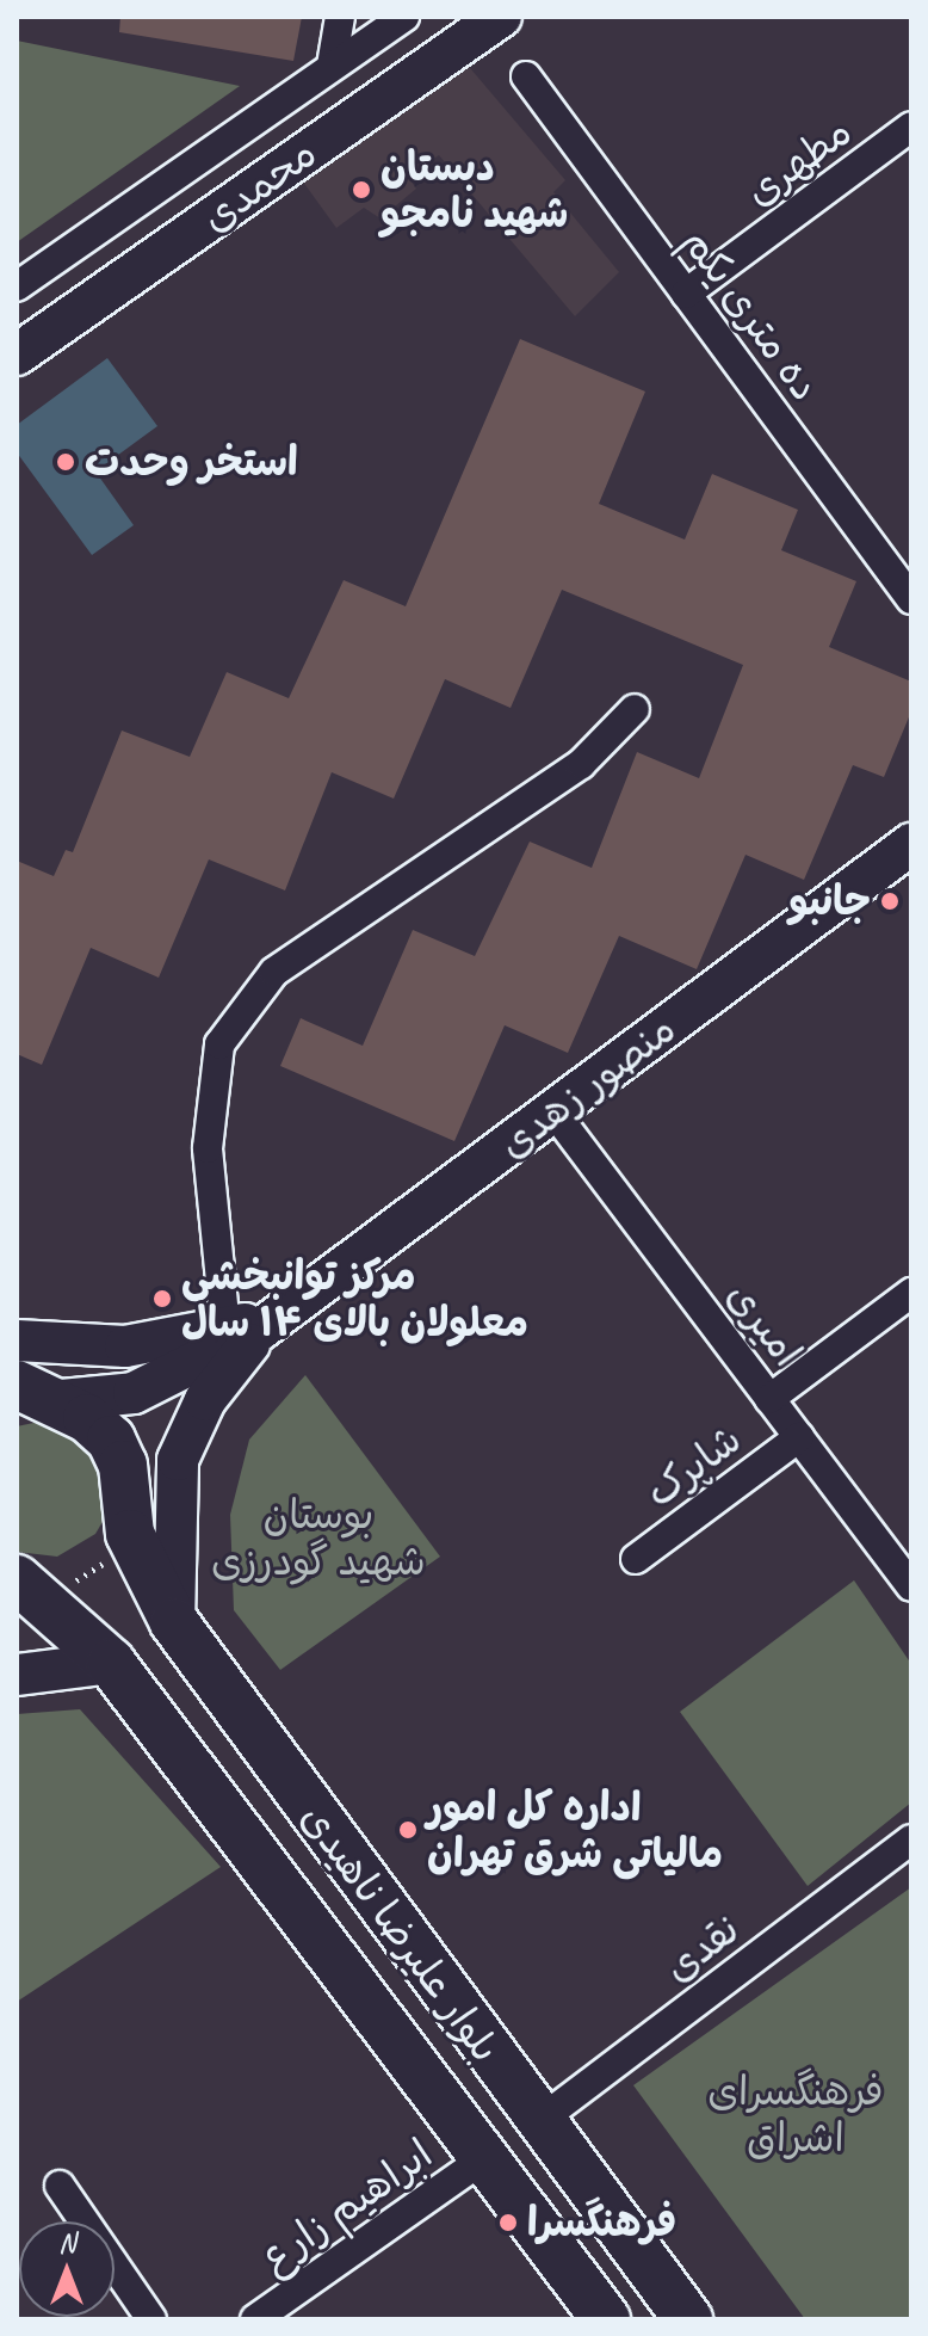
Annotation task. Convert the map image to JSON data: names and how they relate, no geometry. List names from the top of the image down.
{
  "streets": {
    "main road": ["محمدی", "منصور زهدی", "بلوار علیرضا ناهیدی"],
    "street": [
      "مطهری",
      "ده متری یکم",
      "امیری",
      "شاپرک",
      "نقدی",
      "ابراهیم زارع"
    ]
  },
  "crossings": [
    ["مطهری", "ده متری یکم"],
    ["منصور زهدی", "امیری"],
    ["منصور زهدی", "بلوار علیرضا ناهیدی"],
    ["امیری", "شاپرک"],
    ["بلوار علیرضا ناهیدی", "نقدی"],
    ["بلوار علیرضا ناهیدی", "ابراهیم زارع"]
  ],
  "parks": ["بوستان شهید گودرزی", "فرهنگسرای اشراق"],
  "places": [
    "دبستان شهید نامجو",
    "استخر وحدت",
    "جانبو",
    "مرکز توانبخشی معلولان بالای ۱۴ سال",
    "اداره کل امور مالیاتی شرق تهران",
    "فرهنگسرا"
  ],
  "north": "top"
}
